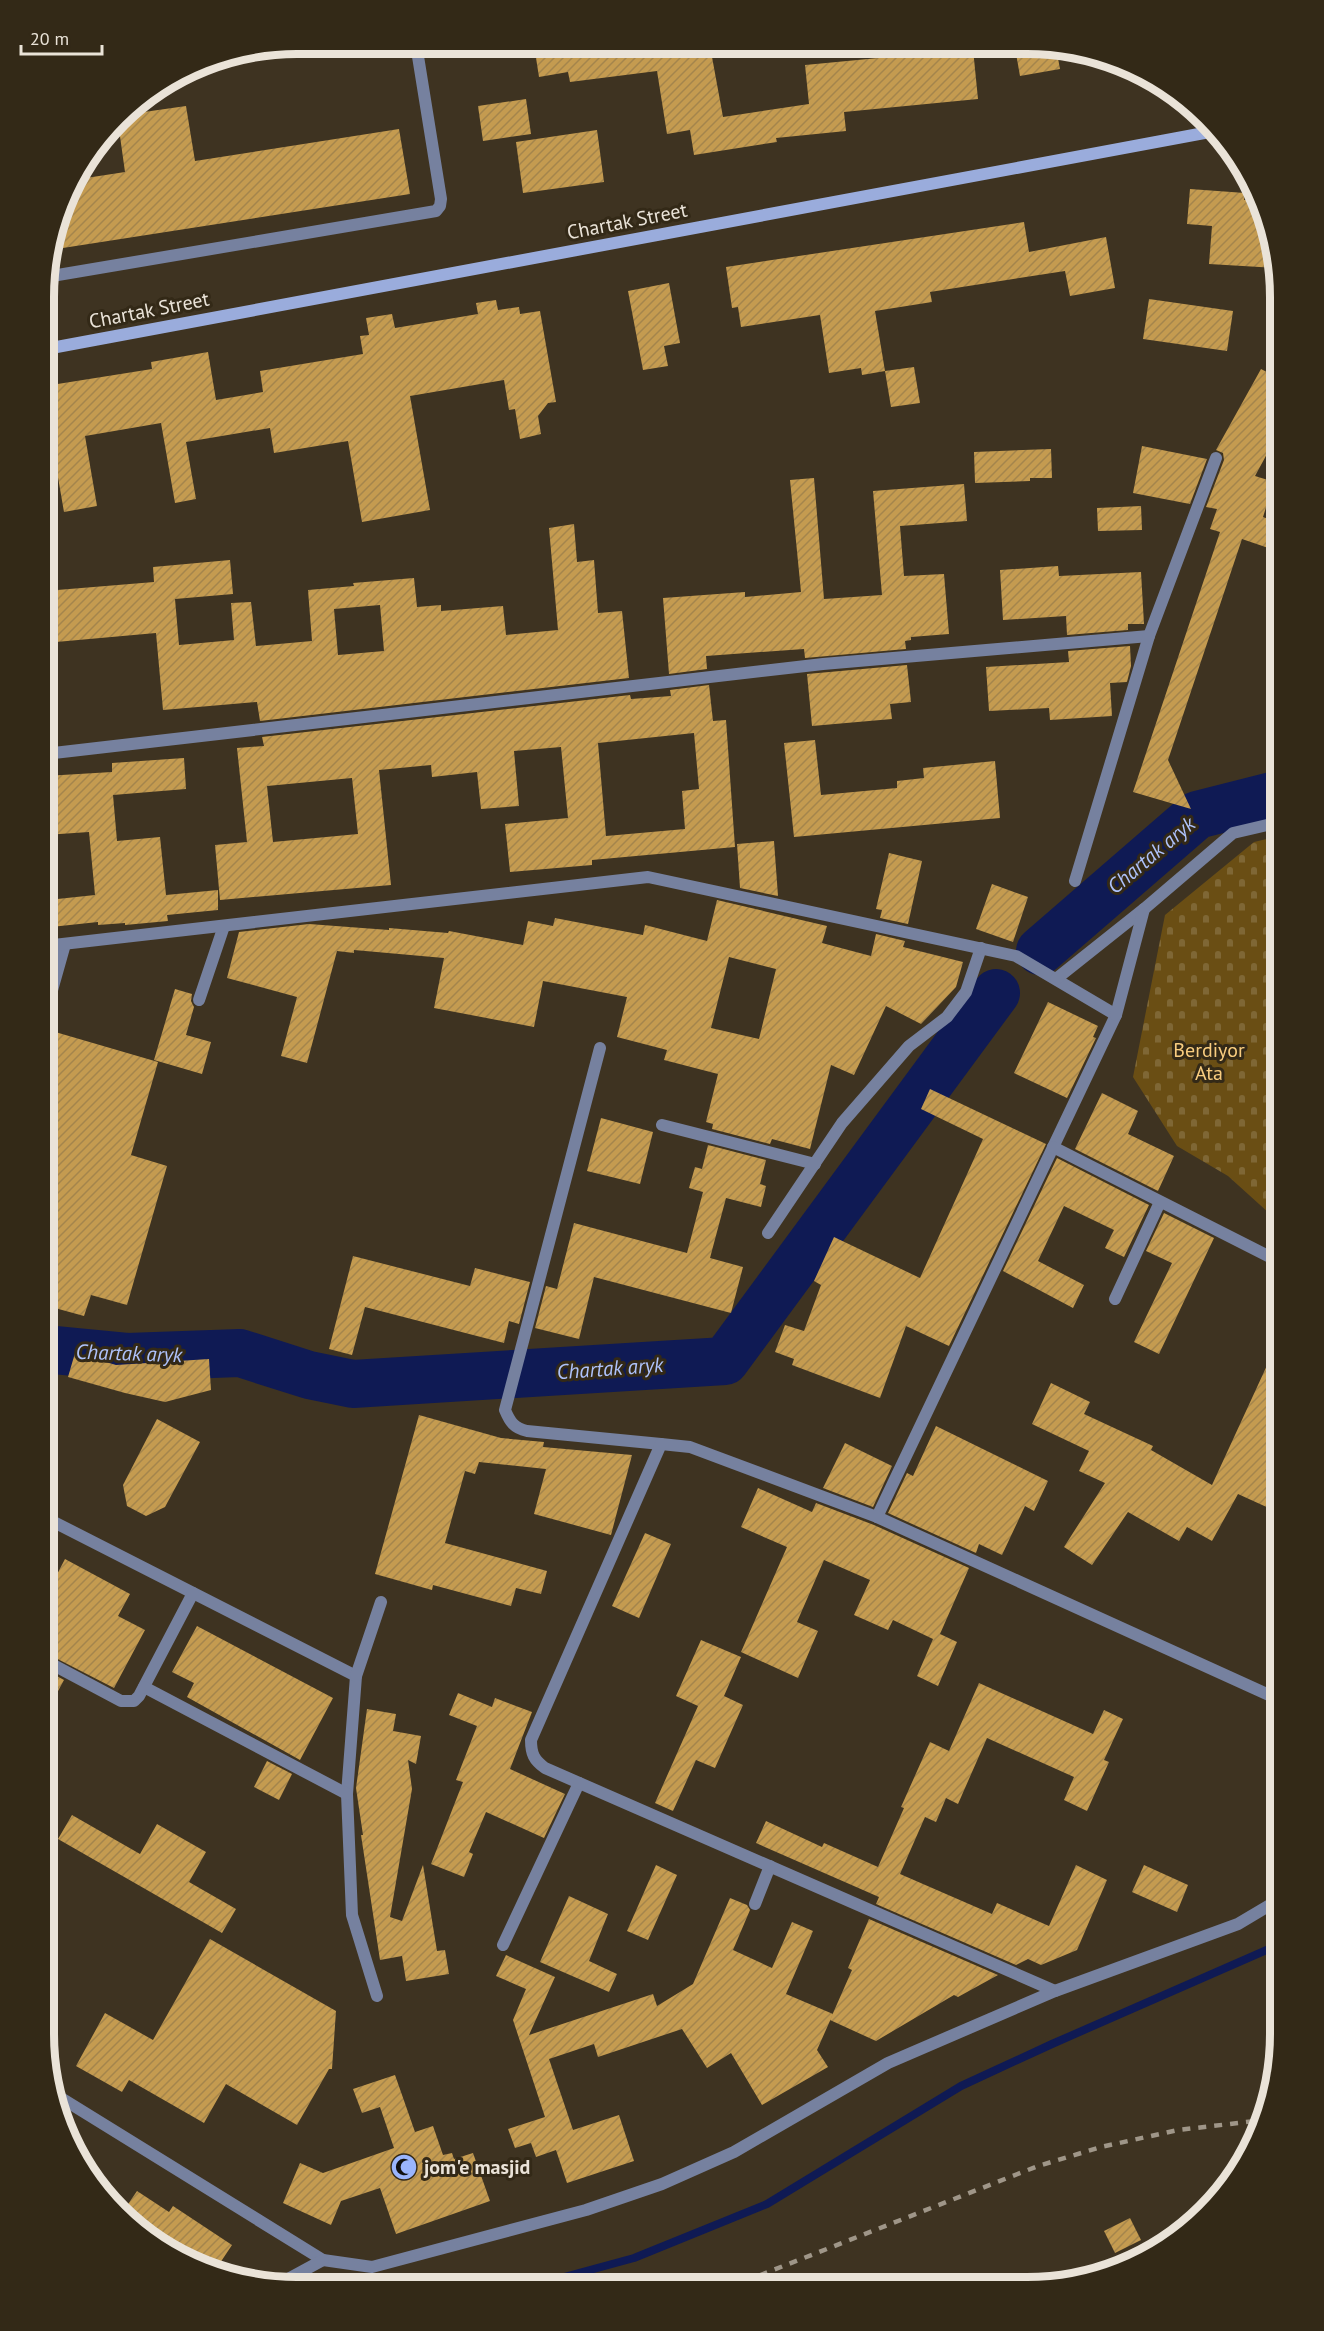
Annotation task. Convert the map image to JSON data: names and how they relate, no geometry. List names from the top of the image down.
{
  "streets": {
    "street": ["Chartak Street"]
  },
  "water": ["Chartak aryk"],
  "parks": ["Berdiyor Ata"],
  "places": {
    "mosque": ["jom'e masjid"]
  },
  "scale_bar": "20 m"
}
